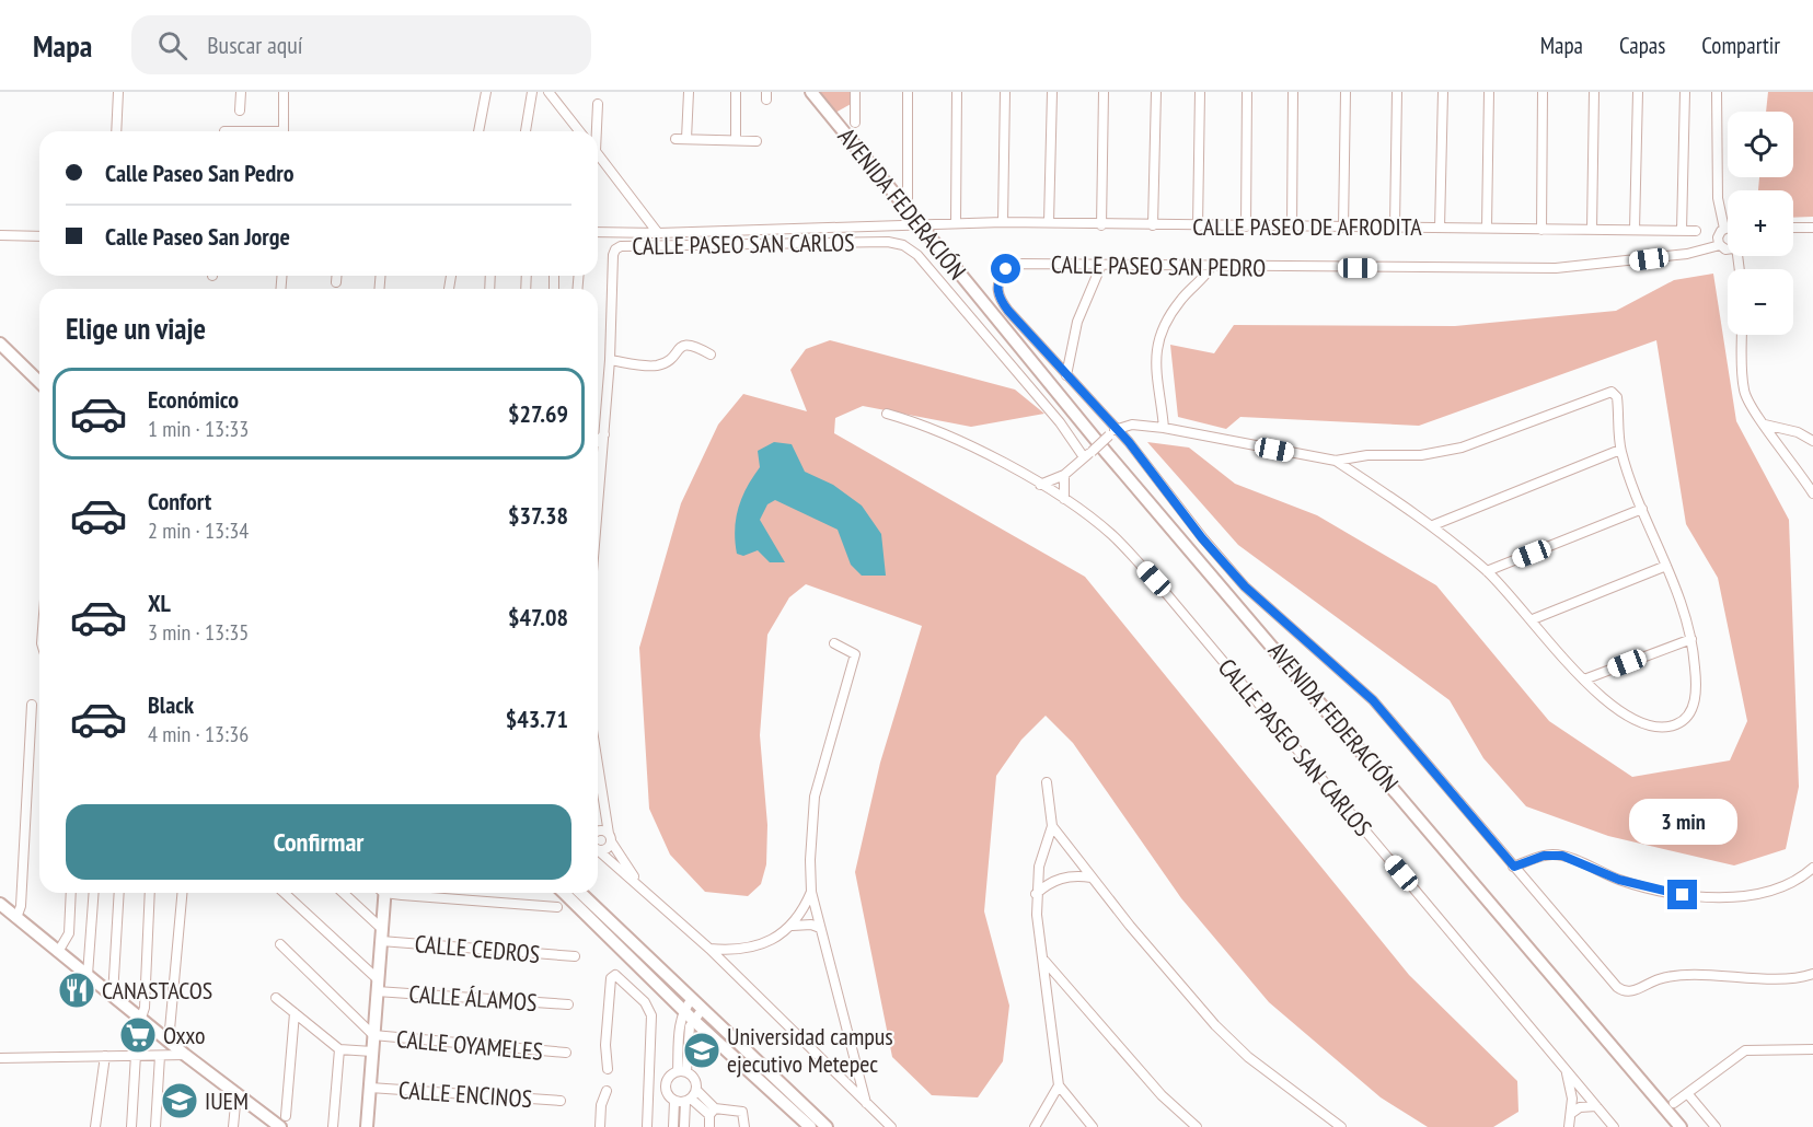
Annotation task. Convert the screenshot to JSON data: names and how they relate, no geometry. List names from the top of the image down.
{
  "streets": {
    "main road": ["AVENIDA FEDERACIÓN"],
    "street": [
      "CALLE PASEO DE AFRODITA",
      "CALLE PASEO SAN CARLOS",
      "CALLE PASEO SAN PEDRO",
      "CALLE CEDROS",
      "CALLE ÁLAMOS",
      "CALLE OYAMELES",
      "CALLE ENCINOS"
    ]
  },
  "crossings": [
    ["AVENIDA FEDERACIÓN", "CALLE PASEO DE AFRODITA"]
  ],
  "places": {
    "restaurant": ["CANASTACOS"],
    "supermarket": ["Oxxo"],
    "school or university": ["Universidad campus ejecutivo Metepec", "IUEM"]
  },
  "page": {
    "header": "Mapa",
    "search": "Buscar aquí",
    "nav": ["Mapa", "Capas", "Compartir"],
    "map_buttons": ["+", "−"],
    "banner": ["Calle Paseo San Pedro", "Calle Paseo San Jorge"],
    "heading": "Elige un viaje",
    "list": [
      {
        "name": "Económico",
        "note": "1 min · 13:33",
        "value": "$27.69"
      },
      {
        "name": "Confort",
        "note": "2 min · 13:34",
        "value": "$37.38"
      },
      {
        "name": "XL",
        "note": "3 min · 13:35",
        "value": "$47.08"
      },
      {
        "name": "Black",
        "note": "4 min · 13:36",
        "value": "$43.71"
      }
    ],
    "buttons": "Confirmar",
    "bubble": "3 min"
  }
}
